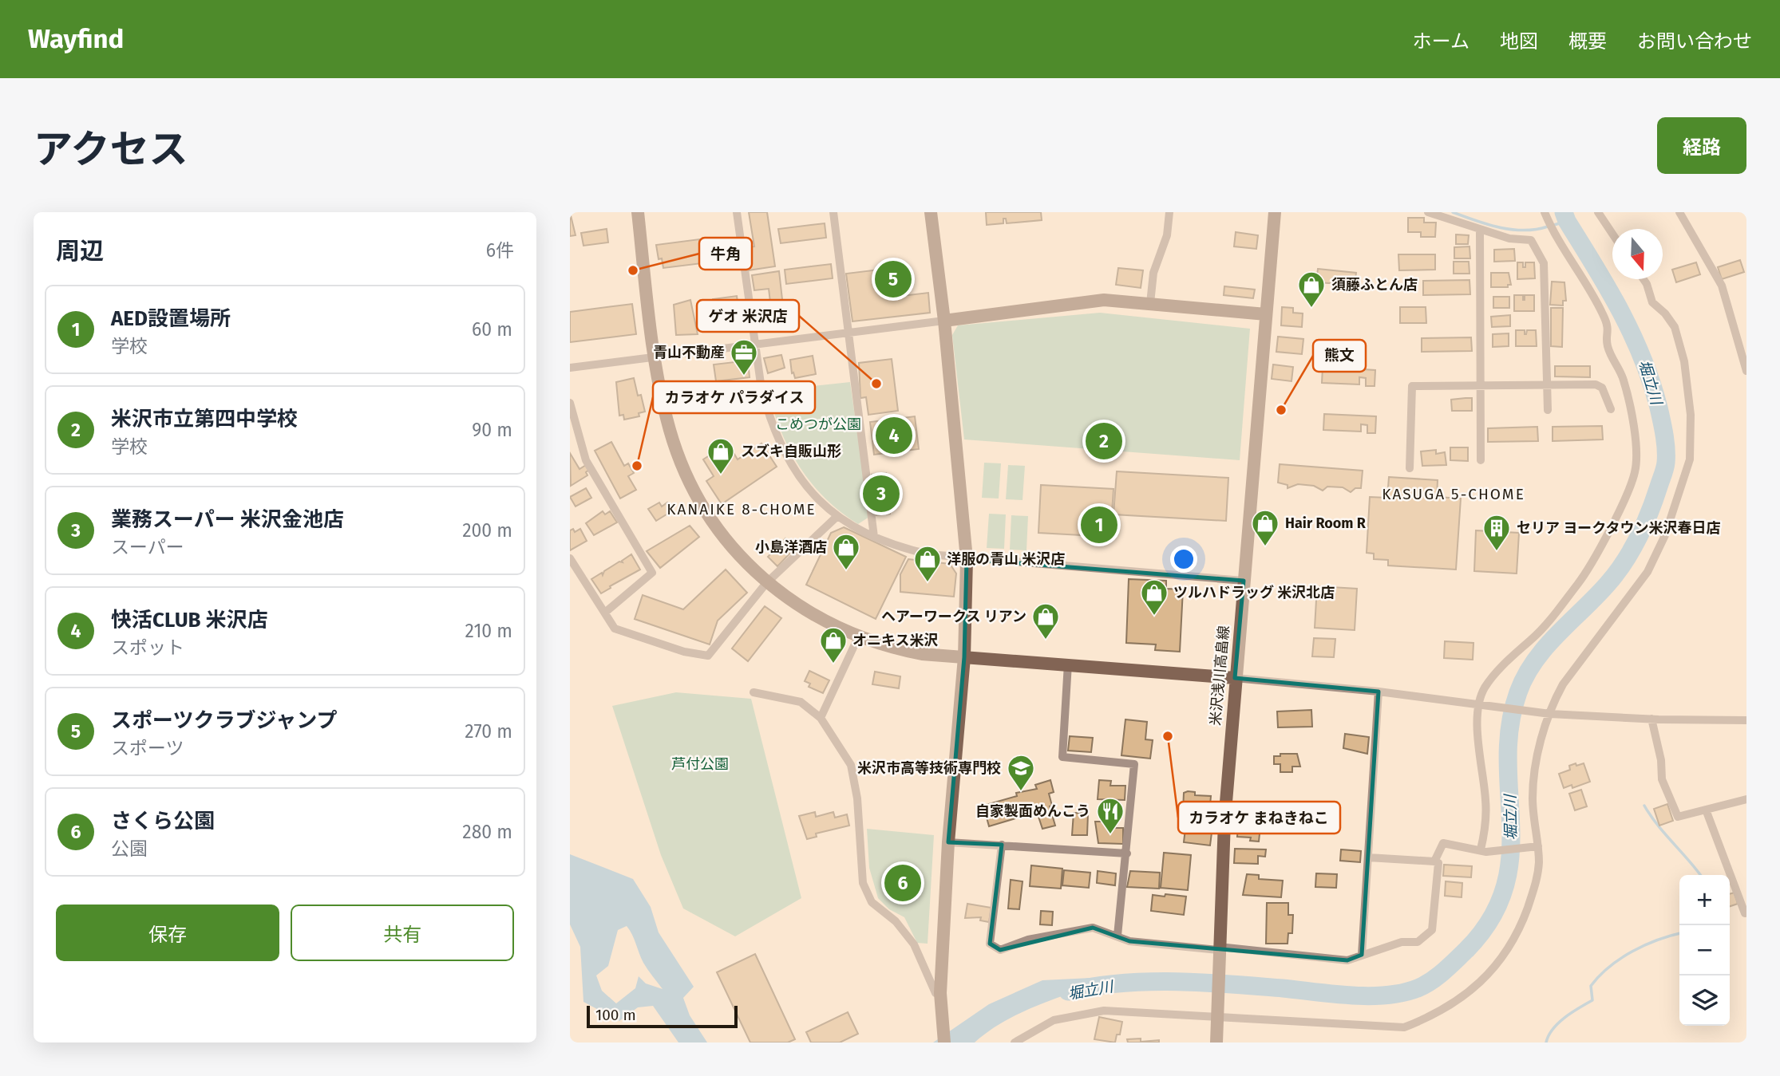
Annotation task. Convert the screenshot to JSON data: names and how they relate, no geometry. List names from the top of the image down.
{
  "streets": {
    "street": ["米沢浅川高畠線"]
  },
  "districts": ["KASUGA 5-CHOME", "KANAIKE 8-CHOME"],
  "water": ["堀立川"],
  "parks": ["こめつが公園", "芦付公園"],
  "places": {
    "other": [
      "牛角",
      "ゲオ 米沢店",
      "熊文",
      "カラオケ パラダイス",
      "カラオケ まねきねこ"
    ],
    "shop": [
      "須藤ふとん店",
      "スズキ自販山形",
      "Hair Room R",
      "小島洋酒店",
      "洋服の青山 米沢店",
      "ツルハドラッグ 米沢北店",
      "ヘアーワークス リアン",
      "オニキス米沢"
    ],
    "office": ["青山不動産"],
    "building": ["セリア ヨークタウン米沢春日店"],
    "school or university": ["米沢市高等技術専門校"],
    "restaurant": ["自家製面めんこう"]
  },
  "scale_bar": "100 m",
  "north": "bottom",
  "page": {
    "header": "Wayfind",
    "nav": [
      "ホーム",
      "地図",
      "概要",
      "お問い合わせ"
    ],
    "title": "アクセス",
    "buttons": [
      "経路",
      ["保存", "共有"]
    ],
    "heading": ["周辺", "6件"],
    "pins": [
      "5",
      "4",
      "2",
      "3",
      "1",
      "6"
    ],
    "list": [
      {
        "mark": "1",
        "name": "AED設置場所",
        "note": "学校",
        "value": "60 m"
      },
      {
        "mark": "2",
        "name": "米沢市立第四中学校",
        "note": "学校",
        "value": "90 m"
      },
      {
        "mark": "3",
        "name": "業務スーパー 米沢金池店",
        "note": "スーパー",
        "value": "200 m"
      },
      {
        "mark": "4",
        "name": "快活CLUB 米沢店",
        "note": "スポット",
        "value": "210 m"
      },
      {
        "mark": "5",
        "name": "スポーツクラブジャンプ",
        "note": "スポーツ",
        "value": "270 m"
      },
      {
        "mark": "6",
        "name": "さくら公園",
        "note": "公園",
        "value": "280 m"
      }
    ],
    "map_buttons": ["+", "−"],
    "scale": "100 m"
  }
}
